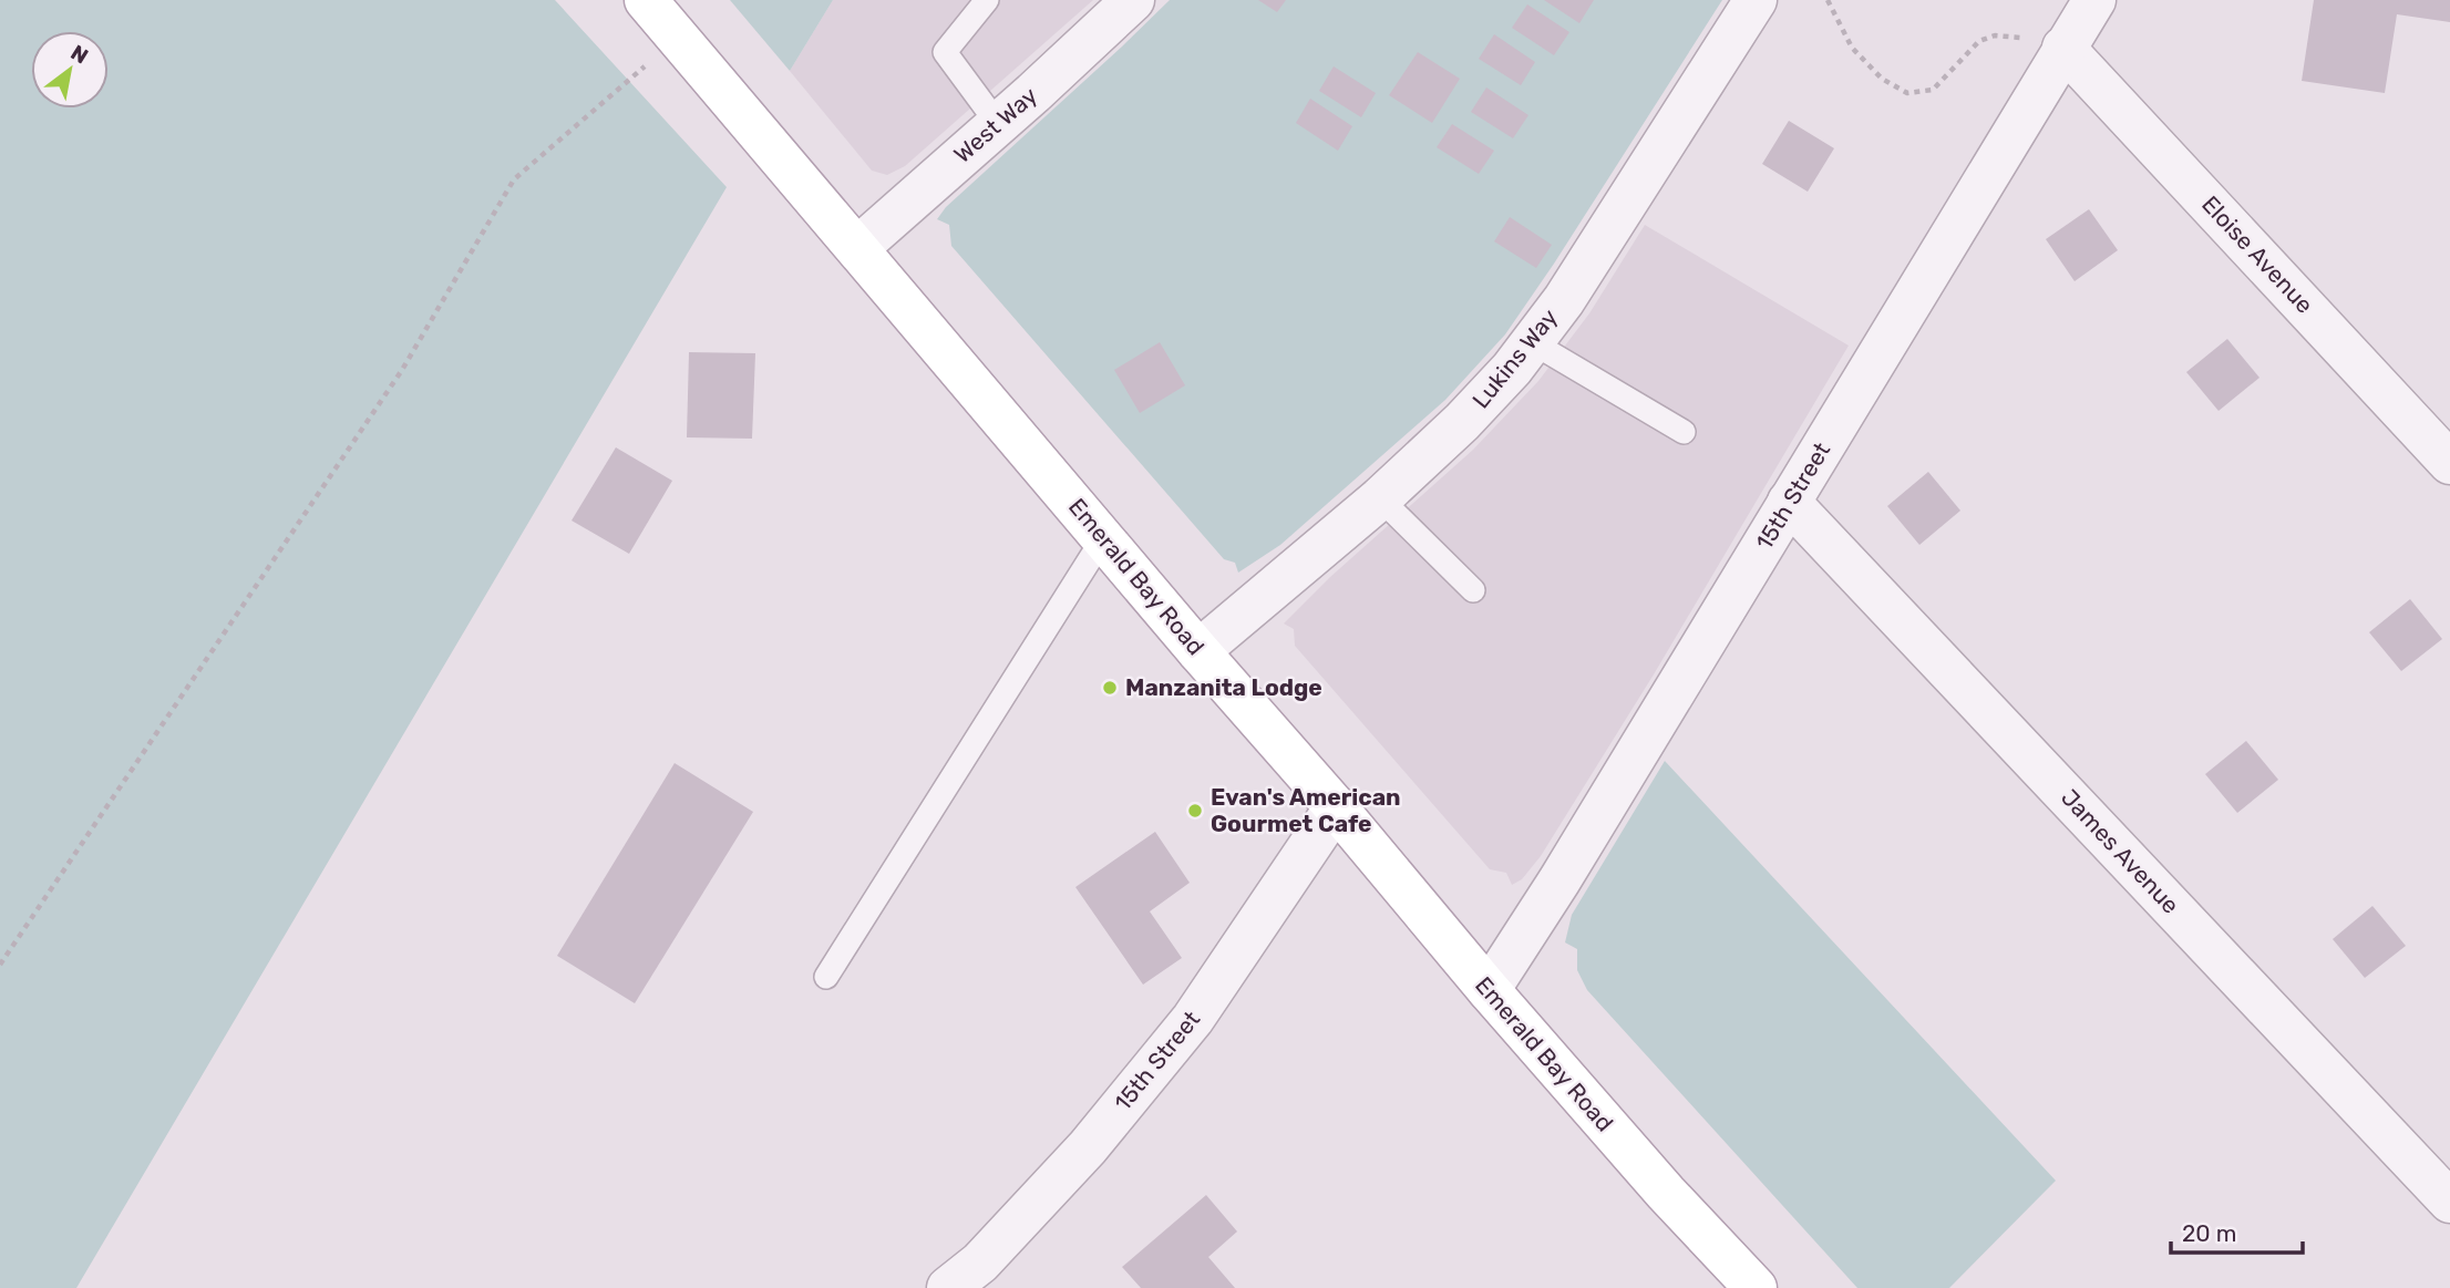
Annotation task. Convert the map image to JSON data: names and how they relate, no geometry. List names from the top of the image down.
{
  "streets": {
    "main road": ["Emerald Bay Road"],
    "street": [
      "West Way",
      "Eloise Avenue",
      "Lukins Way",
      "15th Street",
      "James Avenue"
    ]
  },
  "crossings": [
    ["West Way", "Emerald Bay Road"],
    ["Eloise Avenue", "15th Street"],
    ["Lukins Way", "Emerald Bay Road"],
    ["15th Street", "Emerald Bay Road"],
    ["15th Street", "James Avenue"]
  ],
  "places": ["Manzanita Lodge", "Evan's American Gourmet Cafe"],
  "scale_bar": "20 m",
  "north": "top right"
}
